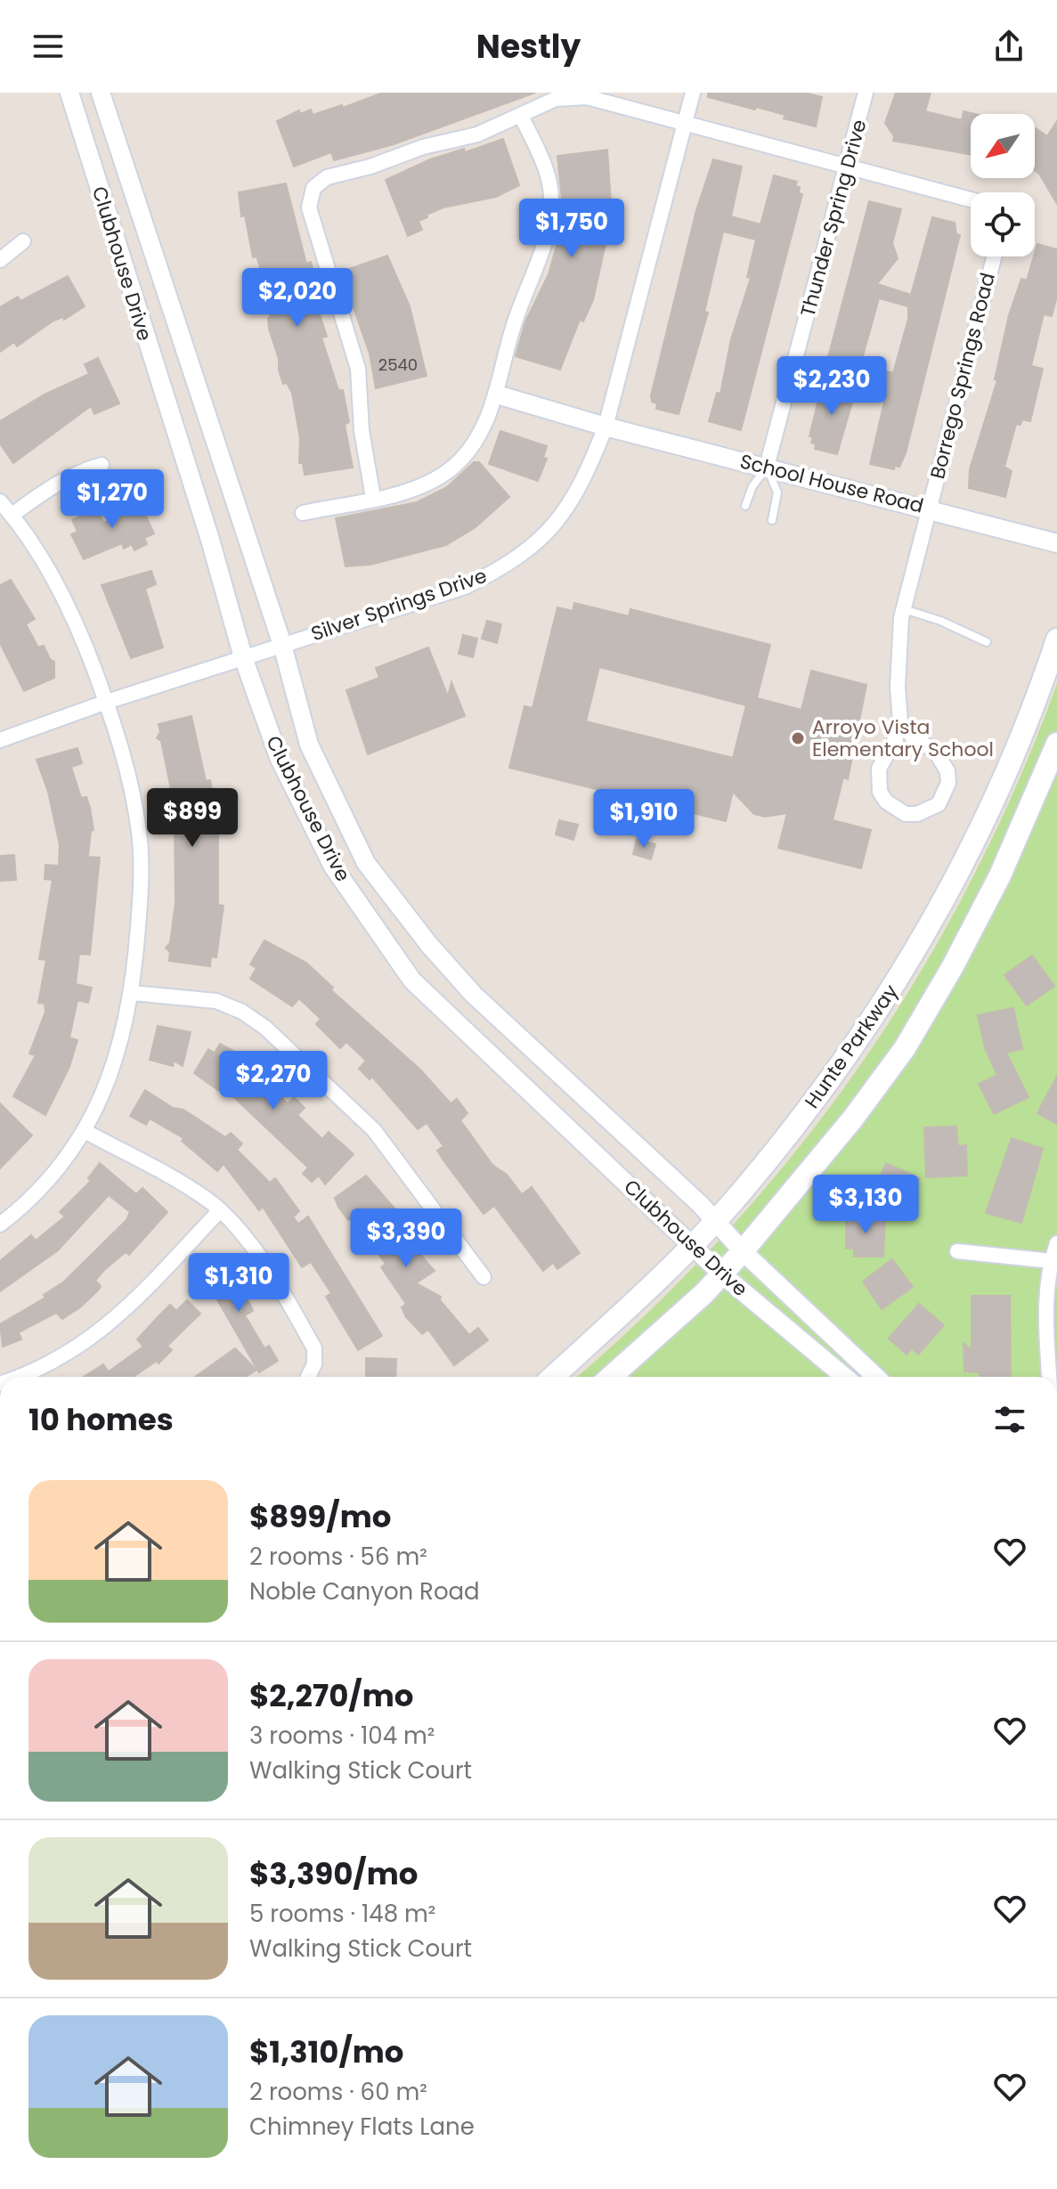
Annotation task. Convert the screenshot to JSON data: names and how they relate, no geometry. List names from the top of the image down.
{
  "streets": {
    "main road": ["Hunte Parkway"],
    "street": [
      "Thunder Spring Drive",
      "Clubhouse Drive",
      "Borrego Springs Road",
      "School House Road",
      "Silver Springs Drive"
    ]
  },
  "crossings": [
    ["Thunder Spring Drive", "School House Road"],
    ["Clubhouse Drive", "Silver Springs Drive"],
    ["Clubhouse Drive", "Hunte Parkway"],
    ["Borrego Springs Road", "School House Road"],
    ["School House Road", "Silver Springs Drive"]
  ],
  "places": ["Arroyo Vista Elementary School"],
  "house_numbers": ["2540"],
  "north": "bottom left",
  "page": {
    "header": "Nestly",
    "price": [
      "$1,750",
      "$2,020",
      "$2,230",
      "$1,270",
      "$899",
      "$1,910",
      "$2,270",
      "$3,130",
      "$3,390",
      "$1,310"
    ],
    "heading": "10 homes",
    "list": [
      {
        "name": "$899/mo",
        "note": "2 rooms · 56 m² · Noble Canyon Road"
      },
      {
        "name": "$2,270/mo",
        "note": "3 rooms · 104 m² · Walking Stick Court"
      },
      {
        "name": "$3,390/mo",
        "note": "5 rooms · 148 m² · Walking Stick Court"
      },
      {
        "name": "$1,310/mo",
        "note": "2 rooms · 60 m² · Chimney Flats Lane"
      }
    ]
  }
}
